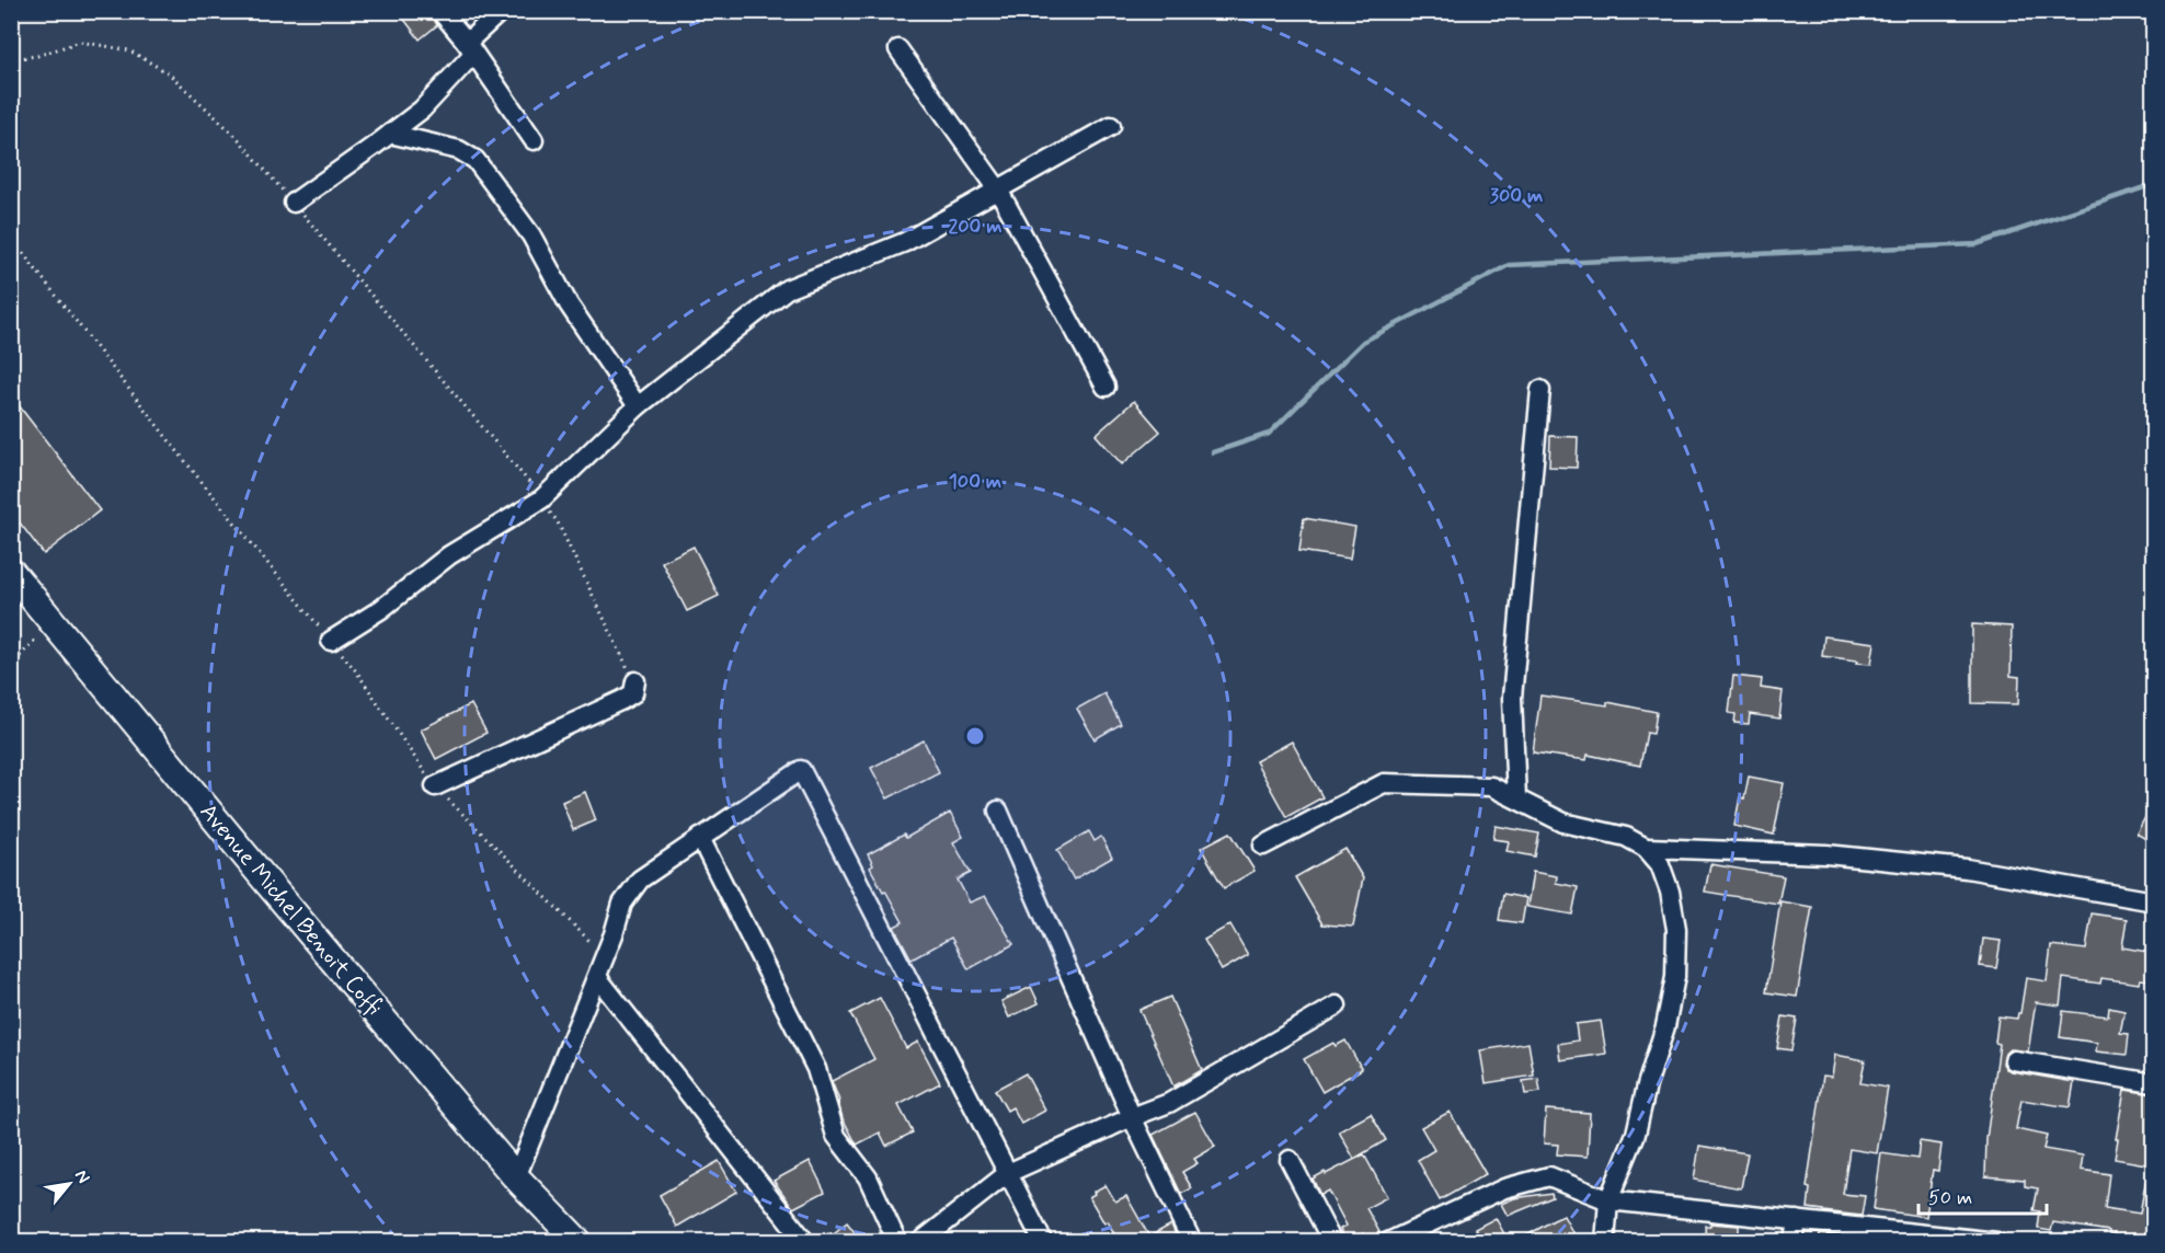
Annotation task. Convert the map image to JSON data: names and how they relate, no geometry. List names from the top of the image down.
{
  "streets": {
    "street": ["Avenue Michel Benoit Coffi"]
  },
  "scale_bar": "50 m",
  "north": "top right",
  "rings": ["300 m", "200 m", "100 m"]
}
